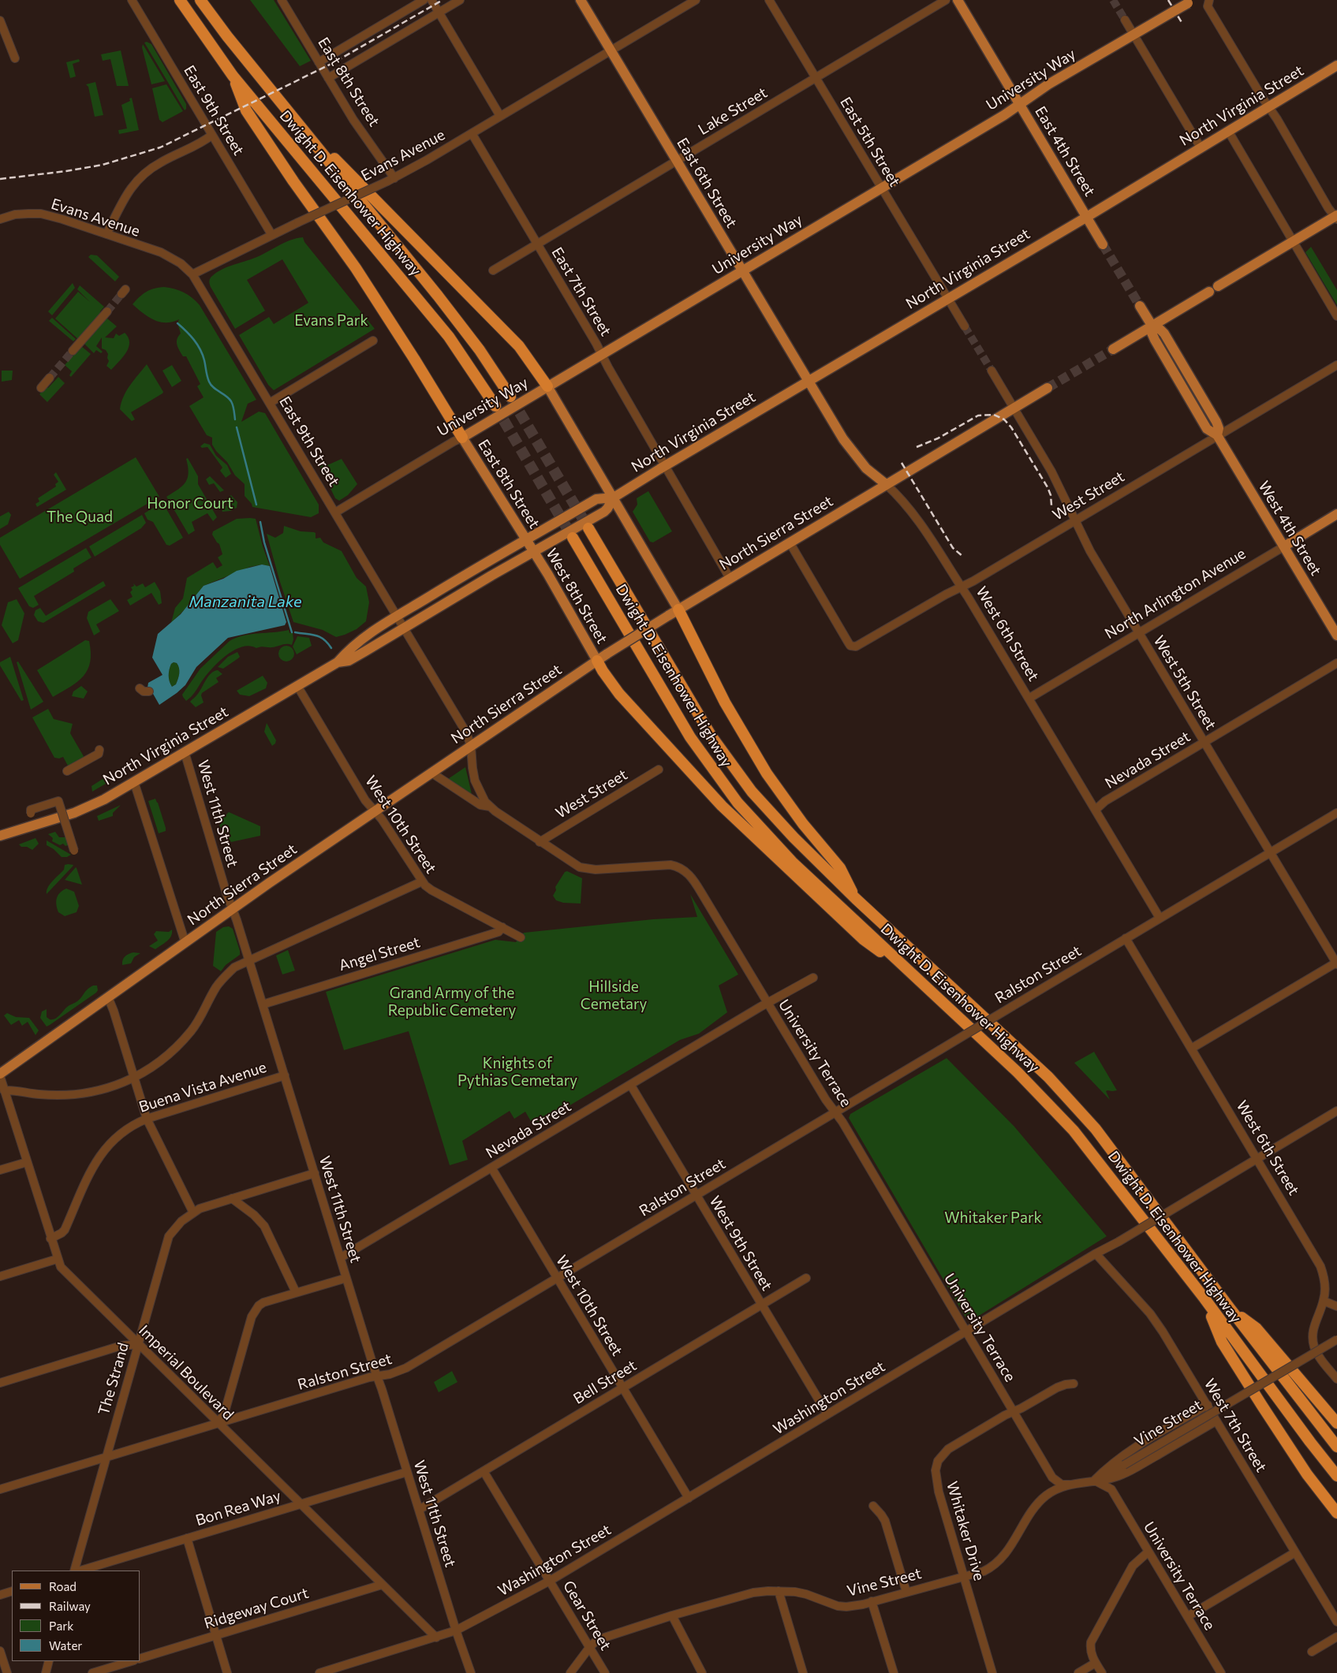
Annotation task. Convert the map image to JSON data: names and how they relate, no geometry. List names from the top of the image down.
{
  "streets": {
    "highway": ["Dwight D. Eisenhower Highway"],
    "main road": [
      "University Way",
      "East 8th Street",
      "North Virginia Street",
      "East 4th Street",
      "East 6th Street",
      "West 4th Street",
      "North Sierra Street",
      "North Arlington Avenue",
      "West 8th Street",
      "West 6th Street"
    ],
    "street": [
      "East 9th Street",
      "Lake Street",
      "East 5th Street",
      "Evans Avenue",
      "East 7th Street",
      "West Street",
      "West 5th Street",
      "Nevada Street",
      "West 11th Street",
      "West 10th Street",
      "Angel Street",
      "Ralston Street",
      "University Terrace",
      "Buena Vista Avenue",
      "West 9th Street",
      "Imperial Boulevard",
      "The Strand",
      "Bell Street",
      "Washington Street",
      "Vine Street",
      "West 7th Street",
      "Bon Rea Way",
      "Whitaker Drive",
      "Ridgeway Court",
      "Gear Street"
    ]
  },
  "crossings": [
    ["University Way", "East 8th Street"],
    ["University Way", "East 9th Street"],
    ["University Way", "East 5th Street"],
    ["University Way", "East 4th Street"],
    ["University Way", "East 6th Street"],
    ["University Way", "East 7th Street"],
    ["East 8th Street", "North Virginia Street"],
    ["East 8th Street", "Evans Avenue"],
    ["East 8th Street", "West 8th Street"],
    ["North Virginia Street", "East 9th Street"],
    ["North Virginia Street", "East 5th Street"],
    ["North Virginia Street", "East 4th Street"],
    ["North Virginia Street", "East 6th Street"],
    ["North Virginia Street", "East 7th Street"],
    ["North Virginia Street", "West 8th Street"],
    ["North Virginia Street", "West 6th Street"],
    ["North Virginia Street", "West 11th Street"],
    ["North Virginia Street", "West 10th Street"],
    ["East 9th Street", "Evans Avenue"],
    ["Lake Street", "East 5th Street"],
    ["Lake Street", "East 6th Street"],
    ["Lake Street", "East 7th Street"],
    ["Evans Avenue", "East 6th Street"],
    ["Evans Avenue", "East 7th Street"],
    ["East 6th Street", "West 6th Street"],
    ["West Street", "West 4th Street"],
    ["West Street", "North Sierra Street"],
    ["West Street", "West 6th Street"],
    ["West Street", "West 5th Street"],
    ["West Street", "University Terrace"],
    ["West 4th Street", "North Arlington Avenue"],
    ["North Sierra Street", "West 8th Street"],
    ["North Sierra Street", "West 6th Street"],
    ["North Sierra Street", "West 5th Street"],
    ["North Sierra Street", "West 11th Street"],
    ["North Sierra Street", "West 10th Street"],
    ["North Sierra Street", "University Terrace"],
    ["North Sierra Street", "Imperial Boulevard"],
    ["North Arlington Avenue", "West 6th Street"],
    ["North Arlington Avenue", "West 5th Street"],
    ["West 6th Street", "Nevada Street"],
    ["West 6th Street", "Ralston Street"],
    ["West 6th Street", "Washington Street"],
    ["West 5th Street", "Nevada Street"],
    ["West 5th Street", "Ralston Street"],
    ["Nevada Street", "West 11th Street"],
    ["Nevada Street", "West 10th Street"],
    ["Nevada Street", "University Terrace"],
    ["Nevada Street", "West 9th Street"],
    ["West 11th Street", "Angel Street"],
    ["West 11th Street", "Ralston Street"],
    ["West 11th Street", "Buena Vista Avenue"],
    ["West 11th Street", "The Strand"],
    ["West 11th Street", "Bell Street"],
    ["West 11th Street", "Washington Street"],
    ["West 11th Street", "Bon Rea Way"],
    ["West 10th Street", "Angel Street"],
    ["West 10th Street", "Ralston Street"],
    ["West 10th Street", "Bell Street"],
    ["West 10th Street", "Washington Street"],
    ["Ralston Street", "University Terrace"],
    ["Ralston Street", "West 9th Street"],
    ["Ralston Street", "Imperial Boulevard"],
    ["Ralston Street", "The Strand"],
    ["University Terrace", "Washington Street"],
    ["University Terrace", "Vine Street"],
    ["University Terrace", "Whitaker Drive"],
    ["Buena Vista Avenue", "Imperial Boulevard"],
    ["West 9th Street", "Bell Street"],
    ["West 9th Street", "Washington Street"],
    ["Imperial Boulevard", "The Strand"],
    ["Imperial Boulevard", "Washington Street"],
    ["Imperial Boulevard", "Bon Rea Way"],
    ["Imperial Boulevard", "Ridgeway Court"],
    ["Bell Street", "Gear Street"],
    ["Washington Street", "West 7th Street"],
    ["Washington Street", "Gear Street"],
    ["Vine Street", "West 7th Street"],
    ["Vine Street", "Whitaker Drive"],
    ["Vine Street", "Gear Street"]
  ],
  "water": ["Manzanita Lake"],
  "parks": [
    "Evans Park",
    "Honor Court",
    "The Quad",
    "Hillside Cemetary",
    "Grand Army of the Republic Cemetery",
    "Knights of Pythias Cemetary",
    "Whitaker Park"
  ],
  "legend": [
    "Road",
    "Railway",
    "Park",
    "Water"
  ]
}
